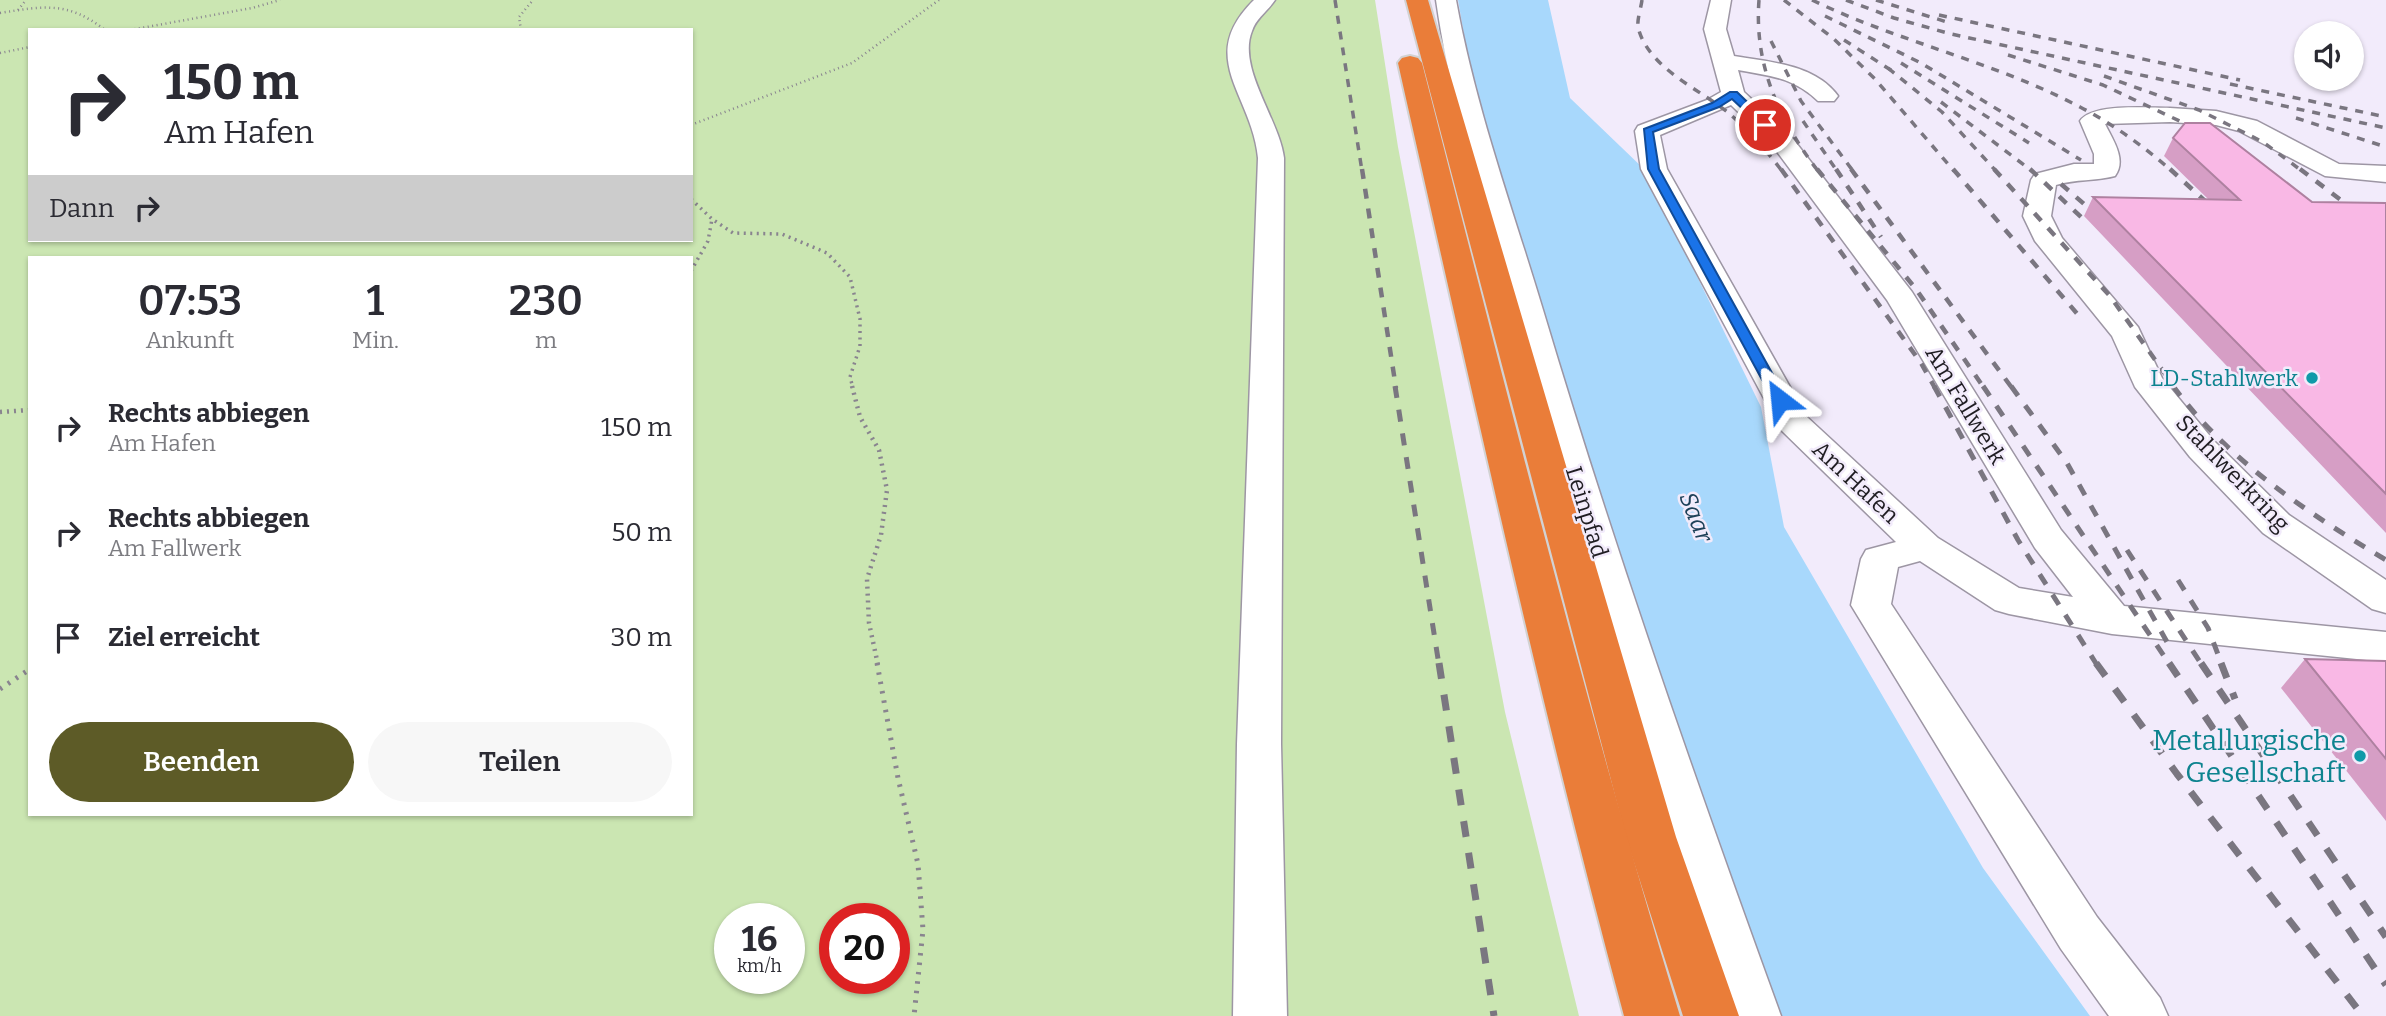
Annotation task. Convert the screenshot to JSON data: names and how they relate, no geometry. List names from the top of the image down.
{
  "streets": {
    "street": [
      "Am Fallwerk",
      "Stahlwerkring",
      "Am Hafen",
      "Leinpfad"
    ]
  },
  "crossings": [
    ["Am Fallwerk", "Am Hafen"]
  ],
  "water": ["Saar"],
  "places": ["LD-Stahlwerk", "Metallurgische Gesellschaft"],
  "page": {
    "turn": ["150 m", "Am Hafen"],
    "then": "Dann",
    "eta": [
      "07:53",
      "Ankunft",
      "1",
      "Min.",
      "230",
      "m"
    ],
    "list": [
      {
        "name": "Rechts abbiegen",
        "note": "Am Hafen",
        "value": "150 m"
      },
      {
        "name": "Rechts abbiegen",
        "note": "Am Fallwerk",
        "value": "50 m"
      },
      {
        "name": "Ziel erreicht",
        "value": "30 m"
      }
    ],
    "buttons": ["Beenden", "Teilen"],
    "speed": "16 km/h",
    "limit": "20"
  }
}
